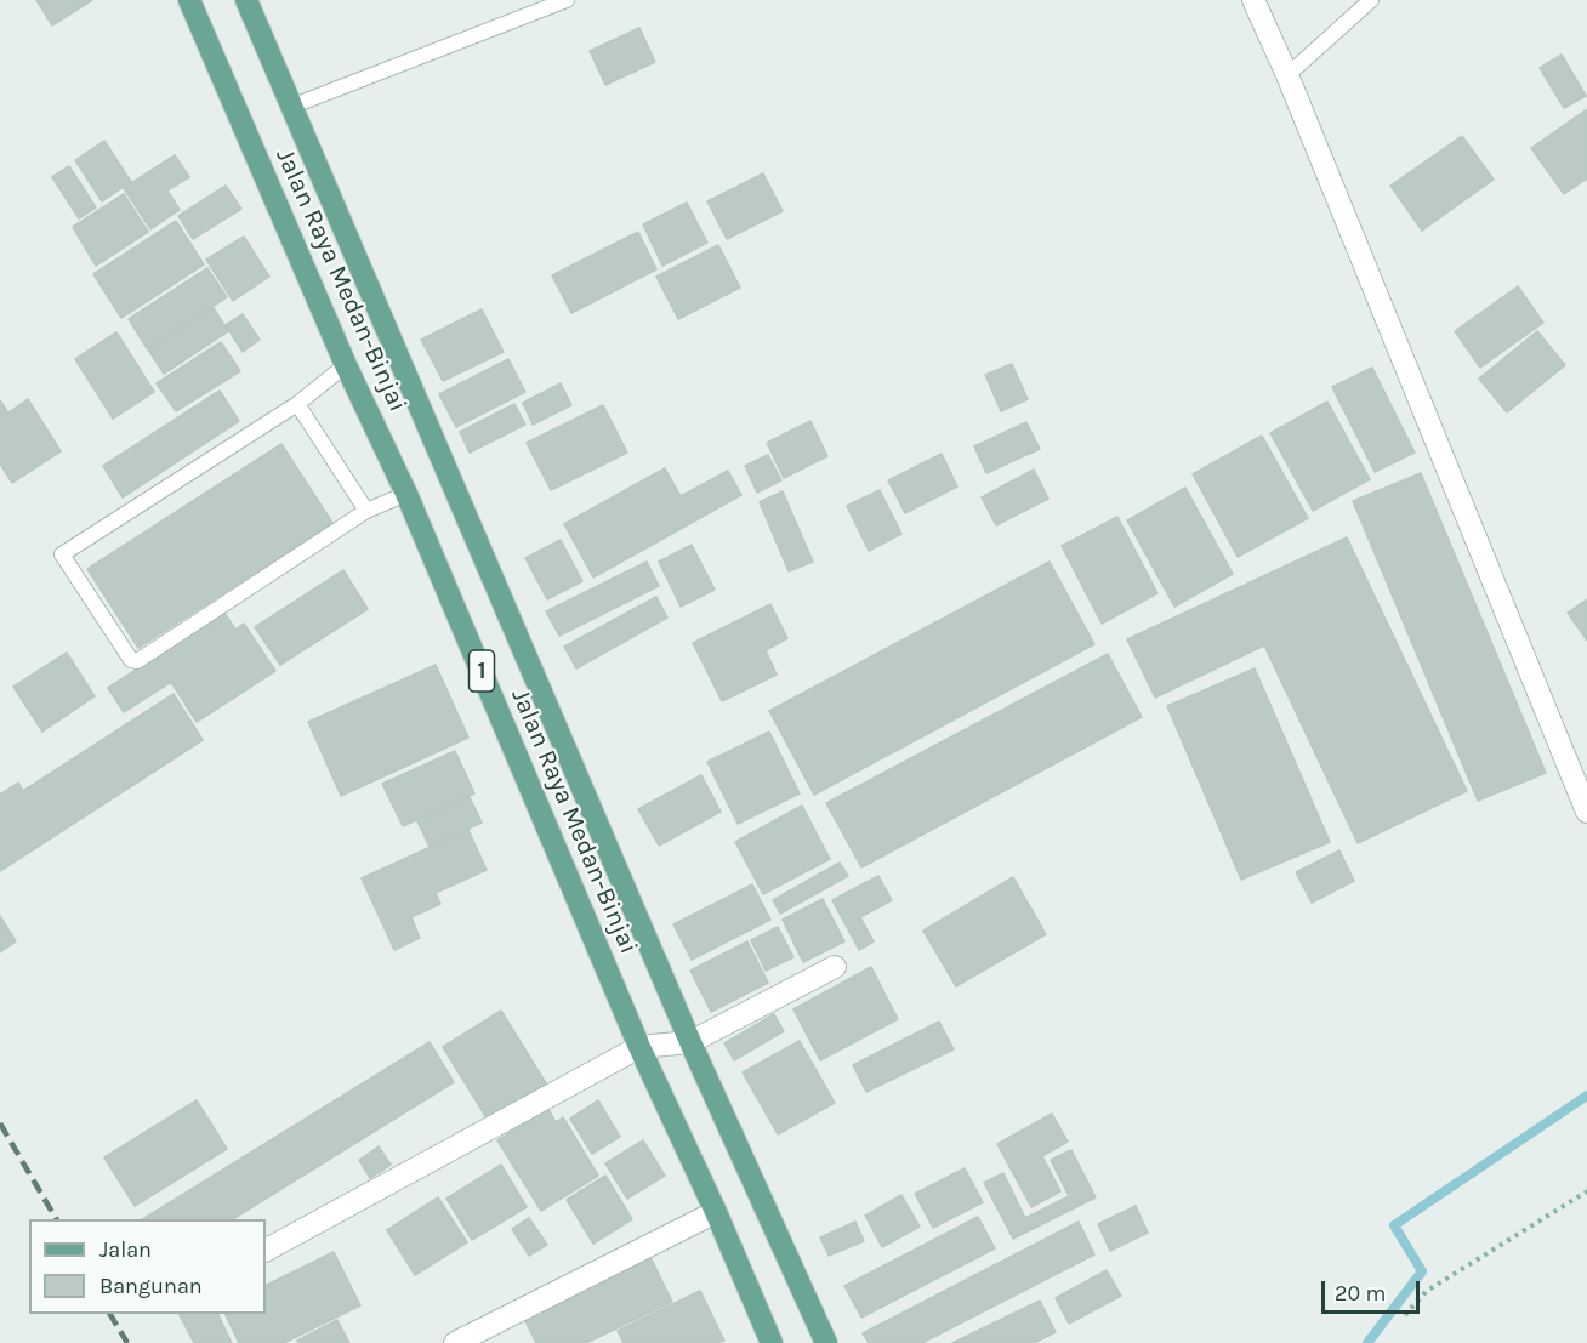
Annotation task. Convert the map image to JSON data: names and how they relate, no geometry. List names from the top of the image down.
{
  "streets": {
    "main road": ["Jalan Raya Medan-Binjai", "1"]
  },
  "legend": ["Jalan", "Bangunan"],
  "scale_bar": "20 m"
}
